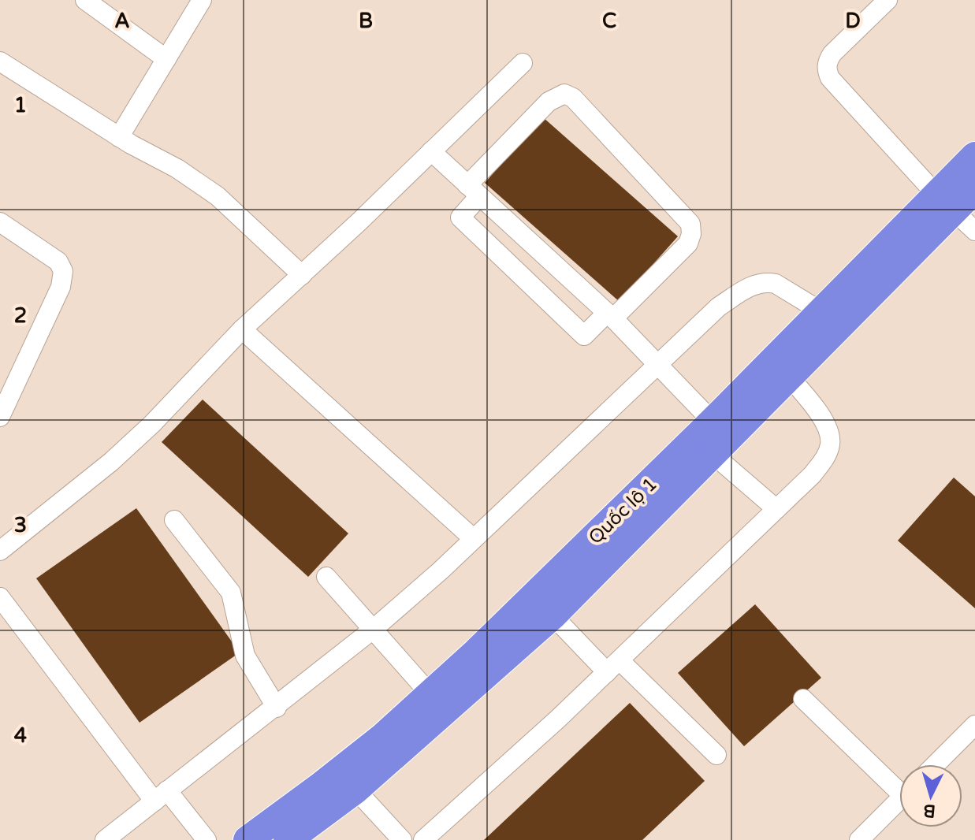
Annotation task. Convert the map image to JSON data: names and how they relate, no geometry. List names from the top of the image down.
{
  "streets": {
    "highway": ["Quốc lộ 1"]
  },
  "north": "bottom",
  "grid": {
    "columns": [
      "A",
      "B",
      "C",
      "D"
    ],
    "rows": [
      "1",
      "2",
      "3",
      "4"
    ]
  }
}
